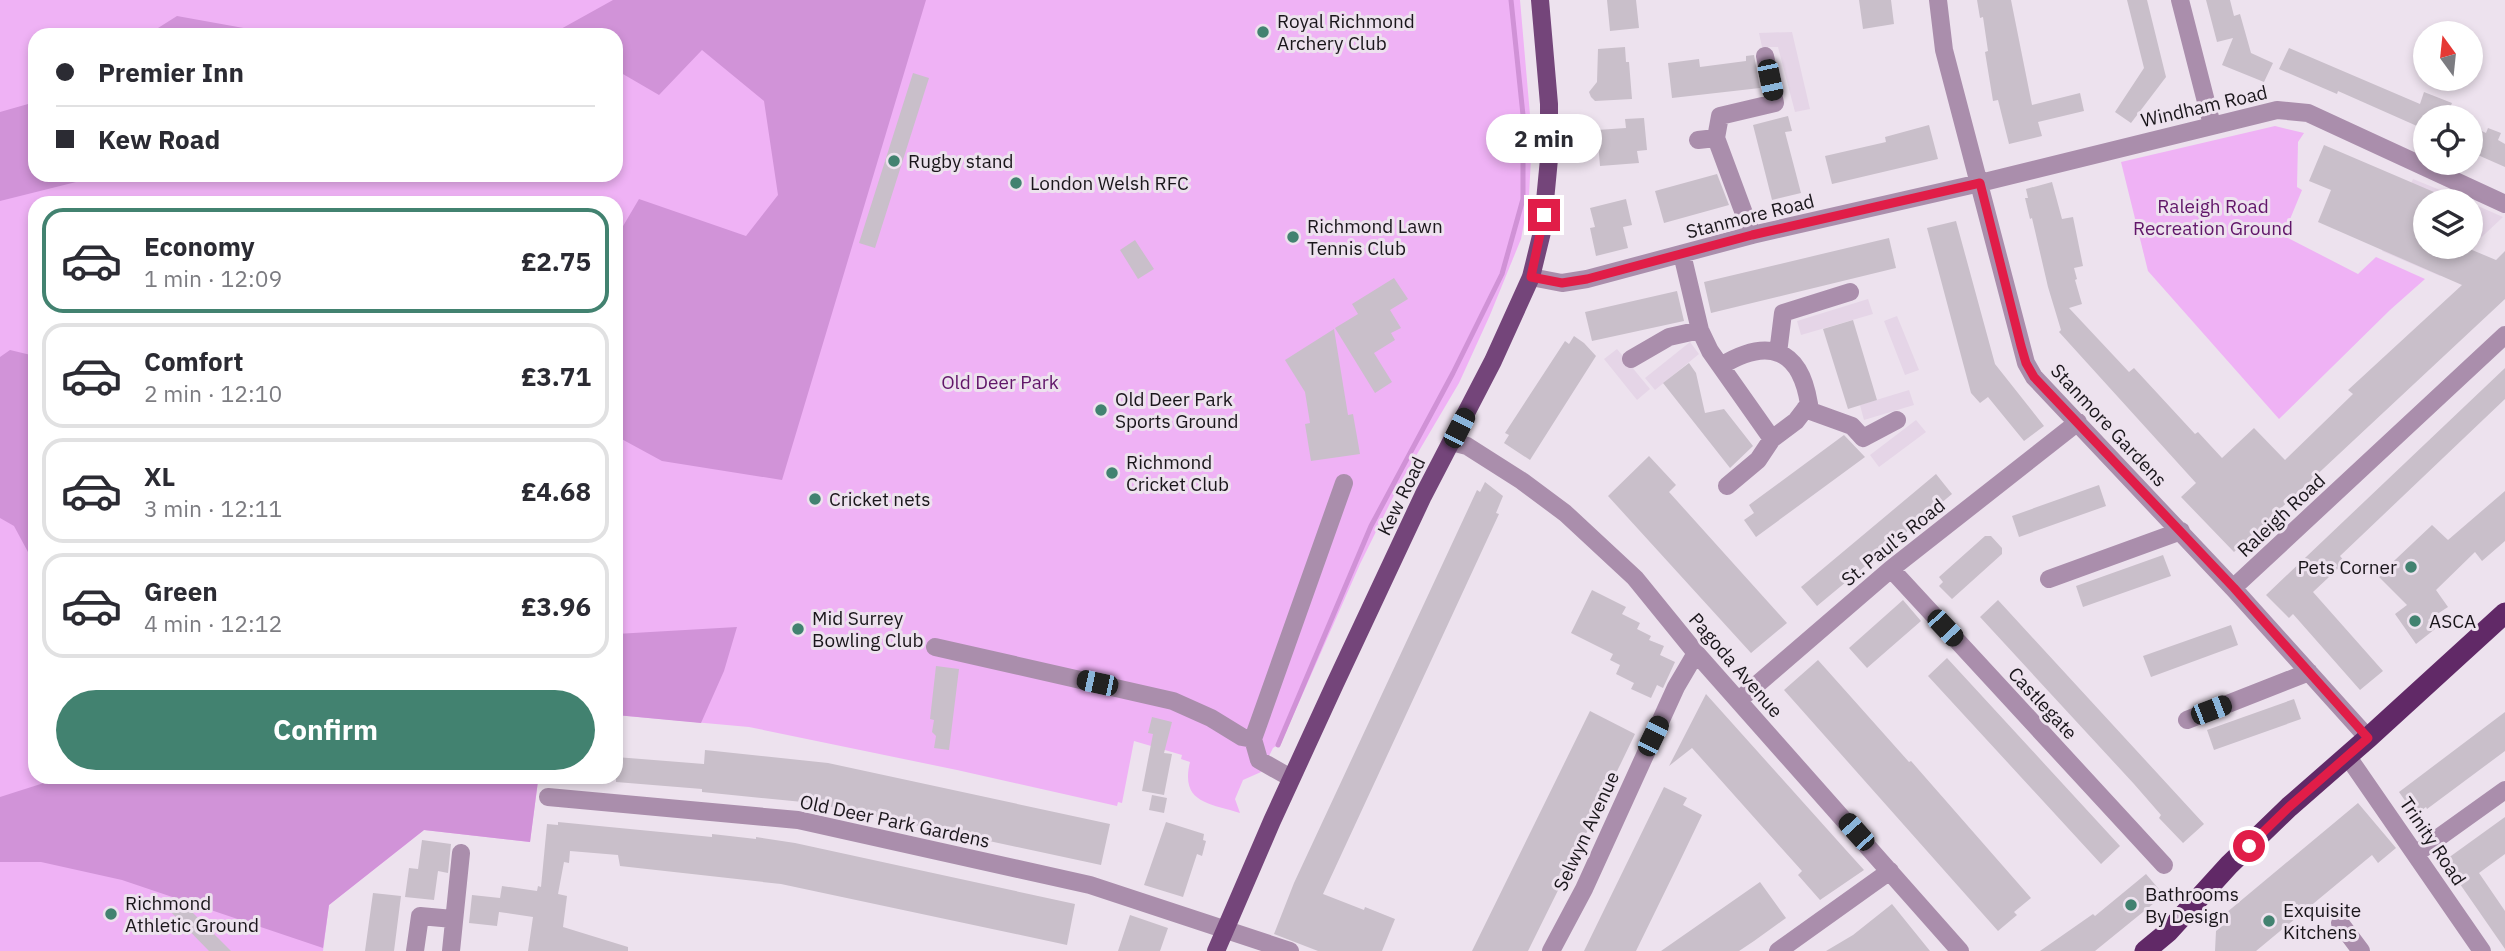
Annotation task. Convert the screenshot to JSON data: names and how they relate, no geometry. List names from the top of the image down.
{
  "streets": {
    "main road": ["Kew Road"],
    "street": [
      "Windham Road",
      "Stanmore Road",
      "Stanmore Gardens",
      "Raleigh Road",
      "St. Paul’s Road",
      "Pagoda Avenue",
      "Castlegate",
      "Old Deer Park Gardens",
      "Selwyn Avenue",
      "Trinity Road"
    ]
  },
  "crossings": [
    ["Windham Road", "Stanmore Road"],
    ["Windham Road", "Stanmore Gardens"],
    ["Stanmore Road", "Stanmore Gardens"],
    ["Stanmore Road", "Kew Road"],
    ["Stanmore Gardens", "Raleigh Road"],
    ["Stanmore Gardens", "St. Paul’s Road"],
    ["Kew Road", "Pagoda Avenue"],
    ["Kew Road", "Old Deer Park Gardens"],
    ["St. Paul’s Road", "Pagoda Avenue"],
    ["St. Paul’s Road", "Castlegate"],
    ["Pagoda Avenue", "Selwyn Avenue"]
  ],
  "parks": ["Raleigh Road Recreation Ground", "Old Deer Park"],
  "places": [
    "Royal Richmond Archery Club",
    "Rugby stand",
    "London Welsh RFC",
    "Richmond Lawn Tennis Club",
    "Old Deer Park Sports Ground",
    "Richmond Cricket Club",
    "Cricket nets",
    "Pets Corner",
    "ASCA",
    "Mid Surrey Bowling Club",
    "Bathrooms By Design",
    "Richmond Athletic Ground",
    "Exquisite Kitchens"
  ],
  "north": "top",
  "page": {
    "banner": ["Premier Inn", "Kew Road"],
    "bubble": "2 min",
    "list": [
      {
        "name": "Economy",
        "note": "1 min · 12:09",
        "value": "£2.75"
      },
      {
        "name": "Comfort",
        "note": "2 min · 12:10",
        "value": "£3.71"
      },
      {
        "name": "XL",
        "note": "3 min · 12:11",
        "value": "£4.68"
      },
      {
        "name": "Green",
        "note": "4 min · 12:12",
        "value": "£3.96"
      }
    ],
    "buttons": "Confirm"
  }
}
